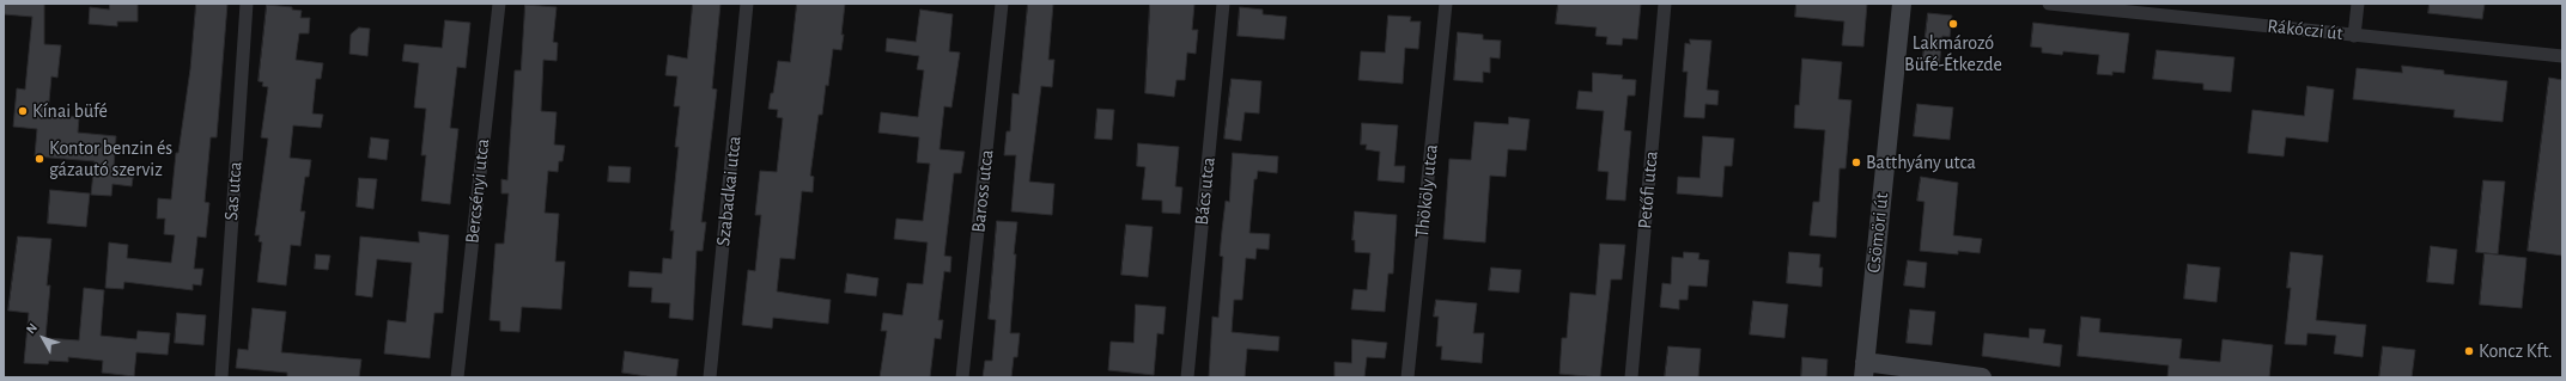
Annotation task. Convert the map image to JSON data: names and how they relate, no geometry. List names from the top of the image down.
{
  "streets": {
    "main road": ["Csömöri út"],
    "street": [
      "Rákóczi út",
      "Petőfi utca",
      "Sas utca",
      "Bercsényi utca",
      "Szabadkai utca",
      "Baross utca",
      "Bács utca",
      "Thököly utca"
    ]
  },
  "places": [
    "Lakmározó Büfé-Étkezde",
    "Kínai büfé",
    "Kontor benzin és gázautó szerviz",
    "Batthyány utca",
    "Koncz Kft."
  ],
  "north": "top left"
}
